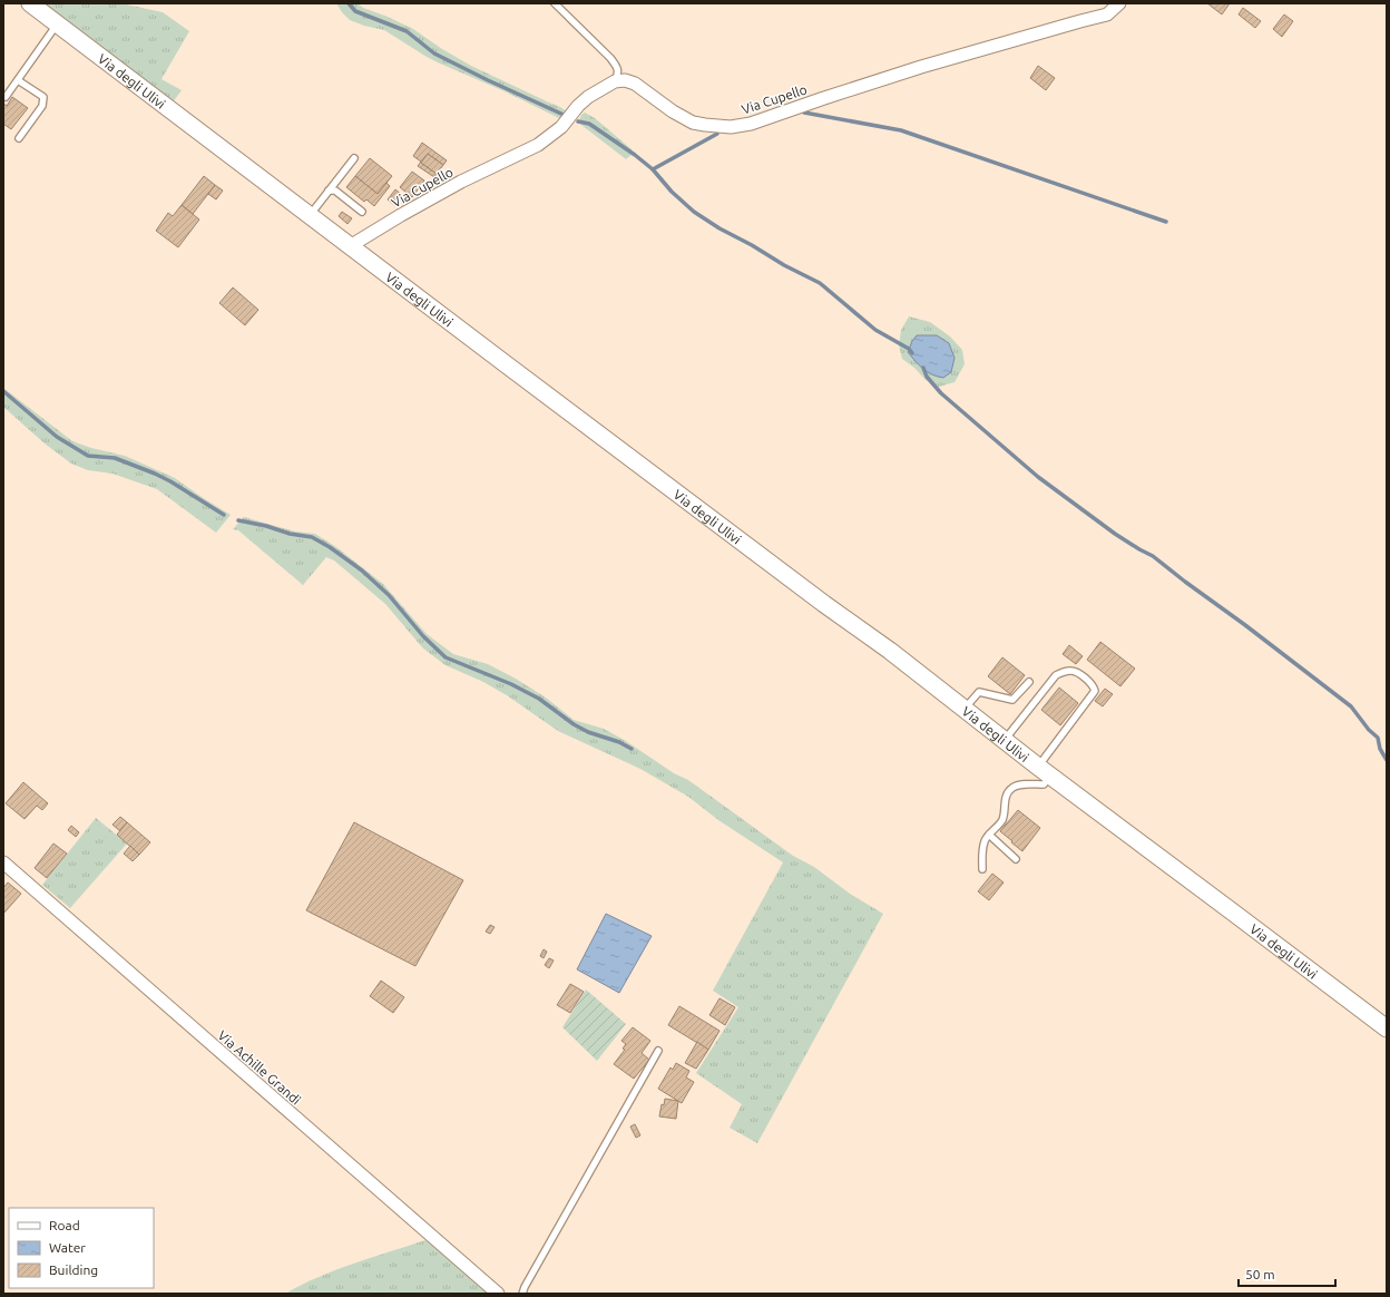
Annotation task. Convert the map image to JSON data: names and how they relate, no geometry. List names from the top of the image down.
{
  "streets": {
    "street": ["Via degli Ulivi", "Via Cupello", "Via Achille Grandi"]
  },
  "crossings": [
    ["Via degli Ulivi", "Via Cupello"]
  ],
  "legend": ["Road", "Water", "Building"],
  "scale_bar": "50 m"
}
